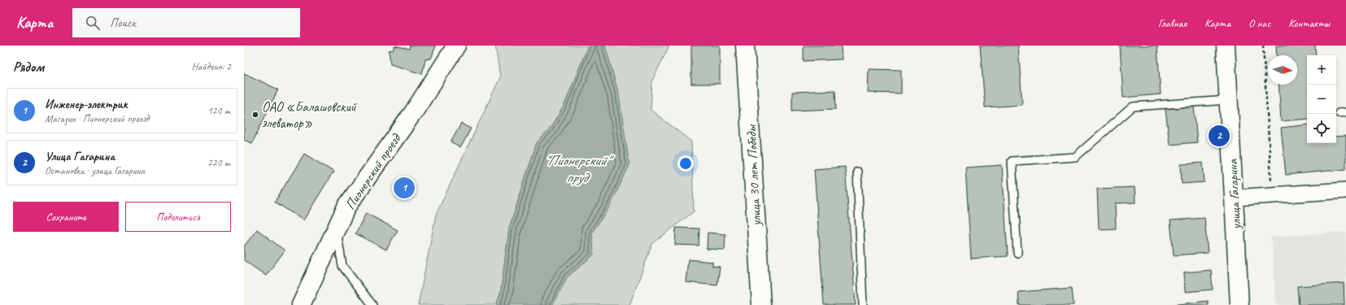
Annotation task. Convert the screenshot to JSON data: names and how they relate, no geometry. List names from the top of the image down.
{
  "streets": {
    "street": ["Пионерский проезд", "улица 30 лет Победы", "улица Гагарина"]
  },
  "water": ["\"Пионерский\" пруд"],
  "places": ["ОАО «Балашовский элеватор»"],
  "north": "right",
  "page": {
    "header": "Карта",
    "search": "Поиск",
    "nav": [
      "Главная",
      "Карта",
      "О нас",
      "Контакты"
    ],
    "heading": ["Рядом", "Найдено: 2"],
    "map_buttons": ["+", "−"],
    "list": [
      {
        "mark": "1",
        "name": "Инженер-электрик",
        "note": "Магазин · Пионерский проезд",
        "value": "120 m"
      },
      {
        "mark": "2",
        "name": "Улица Гагарина",
        "note": "Остановка · улица Гагарина",
        "value": "220 m"
      }
    ],
    "pins": ["2", "1"],
    "buttons": ["Сохранить", "Поделиться"]
  }
}
